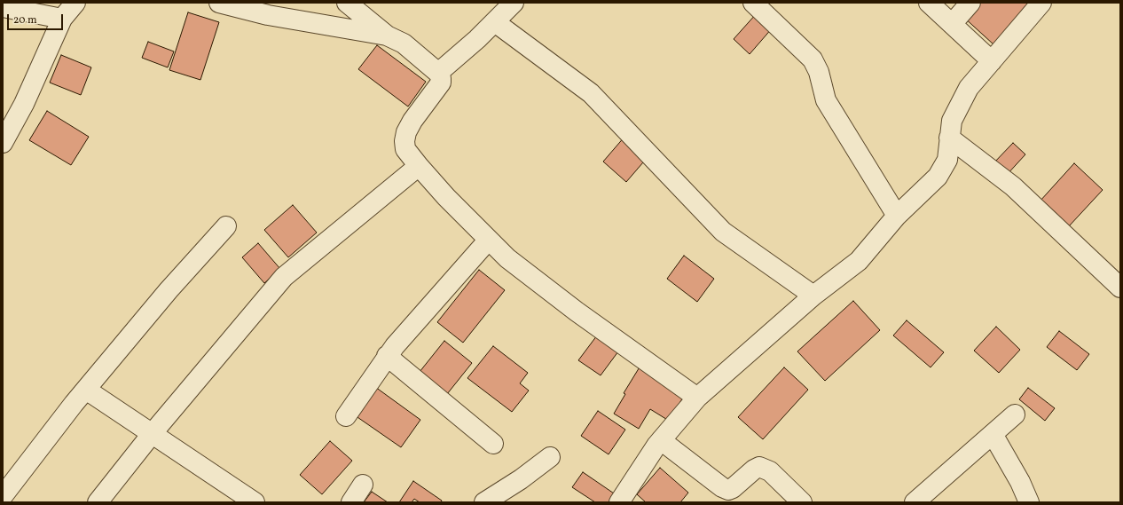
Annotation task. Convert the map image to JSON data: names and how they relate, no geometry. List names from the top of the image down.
{
  "scale_bar": "20 m"
}
